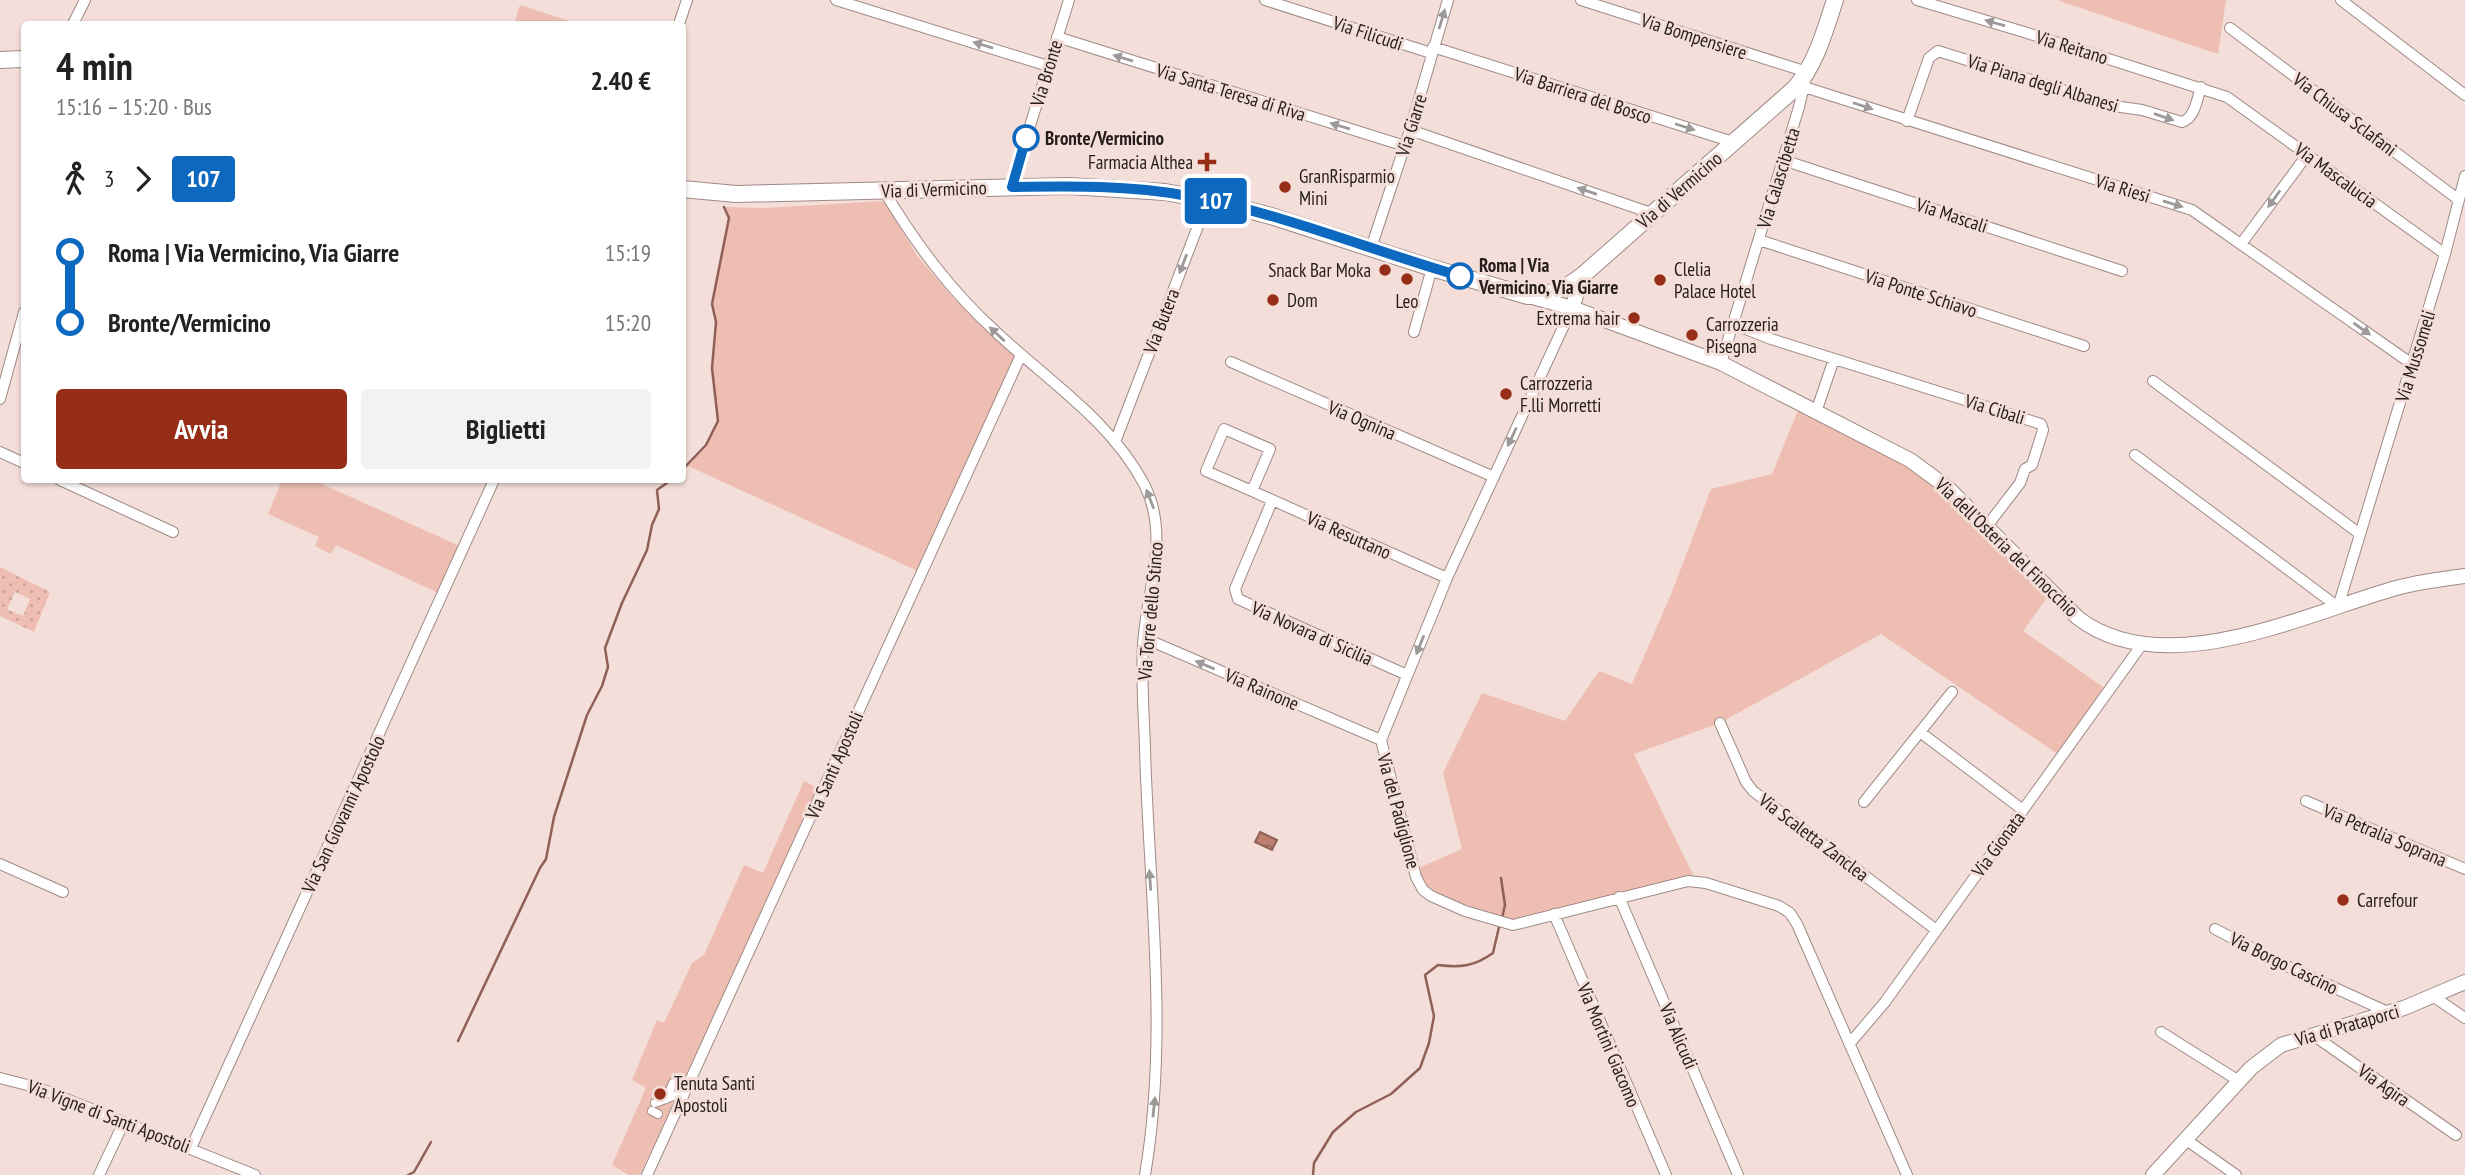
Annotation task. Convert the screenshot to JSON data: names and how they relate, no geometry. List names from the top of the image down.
{
  "streets": {
    "main road": ["Via di Vermicino"],
    "street": [
      "Via Filicudi",
      "Via Bompensiere",
      "Via Reitano",
      "Via Bronte",
      "Via Piana degli Albanesi",
      "Via Santa Teresa di Riva",
      "Via Barriera del Bosco",
      "Via Chiusa Sclafani",
      "Via Giarre",
      "Via Mascalucia",
      "Via Calascibetta",
      "Via Riesi",
      "Via Mascali",
      "Via Ponte Schiavo",
      "Via Butera",
      "Via Mussomeli",
      "Via Cibali",
      "Via Ognina",
      "Via Resuttano",
      "Via dell'Osteria del Finocchio",
      "Via Torre dello Stinco",
      "Via Novara di Sicilia",
      "Via Rainone",
      "Via Santi Apostoli",
      "Via del Padiglione",
      "Via San Giovanni Apostolo",
      "Via Petralia Soprana",
      "Via Scaletta Zanclea",
      "Via Gionata",
      "Via Borgo Cascino",
      "Via di Prataporci",
      "Via Alicudi",
      "Via Mortini Giacomo",
      "Via Agira",
      "Via Vigne di Santi Apostoli"
    ]
  },
  "crossings": [
    ["Via Filicudi", "Via Barriera del Bosco"],
    ["Via Filicudi", "Via Giarre"],
    ["Via Bompensiere", "Via Calascibetta"],
    ["Via Bompensiere", "Via Riesi"],
    ["Via Bompensiere", "Via di Vermicino"],
    ["Via Reitano", "Via Piana degli Albanesi"],
    ["Via Reitano", "Via Mascalucia"],
    ["Via Bronte", "Via Santa Teresa di Riva"],
    ["Via Bronte", "Via di Vermicino"],
    ["Via Piana degli Albanesi", "Via Riesi"],
    ["Via Santa Teresa di Riva", "Via Giarre"],
    ["Via Barriera del Bosco", "Via Giarre"],
    ["Via Barriera del Bosco", "Via di Vermicino"],
    ["Via Chiusa Sclafani", "Via Mussomeli"],
    ["Via Giarre", "Via di Vermicino"],
    ["Via Mascalucia", "Via Mussomeli"],
    ["Via Calascibetta", "Via Riesi"],
    ["Via Calascibetta", "Via di Vermicino"],
    ["Via Calascibetta", "Via Mascali"],
    ["Via Calascibetta", "Via Ponte Schiavo"],
    ["Via Calascibetta", "Via Cibali"],
    ["Via Calascibetta", "Via dell'Osteria del Finocchio"],
    ["Via Riesi", "Via di Vermicino"],
    ["Via Riesi", "Via Mussomeli"],
    ["Via di Vermicino", "Via Butera"],
    ["Via di Vermicino", "Via dell'Osteria del Finocchio"],
    ["Via di Vermicino", "Via Torre dello Stinco"],
    ["Via Butera", "Via Torre dello Stinco"],
    ["Via Mussomeli", "Via dell'Osteria del Finocchio"],
    ["Via Cibali", "Via dell'Osteria del Finocchio"],
    ["Via Ognina", "Via del Padiglione"],
    ["Via Resuttano", "Via Novara di Sicilia"],
    ["Via Resuttano", "Via del Padiglione"],
    ["Via dell'Osteria del Finocchio", "Via del Padiglione"],
    ["Via dell'Osteria del Finocchio", "Via Gionata"],
    ["Via Torre dello Stinco", "Via Rainone"],
    ["Via Torre dello Stinco", "Via Santi Apostoli"],
    ["Via Novara di Sicilia", "Via del Padiglione"],
    ["Via Rainone", "Via del Padiglione"],
    ["Via del Padiglione", "Via Gionata"],
    ["Via del Padiglione", "Via Alicudi"],
    ["Via del Padiglione", "Via Mortini Giacomo"],
    ["Via San Giovanni Apostolo", "Via Vigne di Santi Apostoli"],
    ["Via Scaletta Zanclea", "Via Gionata"],
    ["Via Borgo Cascino", "Via di Prataporci"],
    ["Via di Prataporci", "Via Agira"]
  ],
  "one_way": [
    "Via Reitano",
    "Via Santa Teresa di Riva",
    "Via Riesi",
    "Via Butera",
    "Via Torre dello Stinco",
    "Via Rainone"
  ],
  "places": {
    "other": [
      "Bronte/Vermicino",
      "GranRisparmio Mini",
      "Snack Bar Moka",
      "Roma | Via Vermicino, Via Giarre",
      "Leo",
      "Clelia Palace Hotel",
      "Dom",
      "Extrema hair",
      "Carrozzeria Pisegna",
      "Carrozzeria F.lli Morretti",
      "Carrefour",
      "Tenuta Santi Apostoli"
    ],
    "health": ["Farmacia Althea"]
  },
  "lines": ["bus line 107"],
  "page": {
    "on_map": "107",
    "heading": ["4 min", "15:16 – 15:20 · Bus", "2.40 €"],
    "legs": ["3", "107"],
    "list": [
      {
        "name": "Roma | Via Vermicino, Via Giarre",
        "value": "15:19"
      },
      {
        "name": "Bronte/Vermicino",
        "value": "15:20"
      }
    ],
    "buttons": ["Avvia", "Biglietti"]
  }
}
